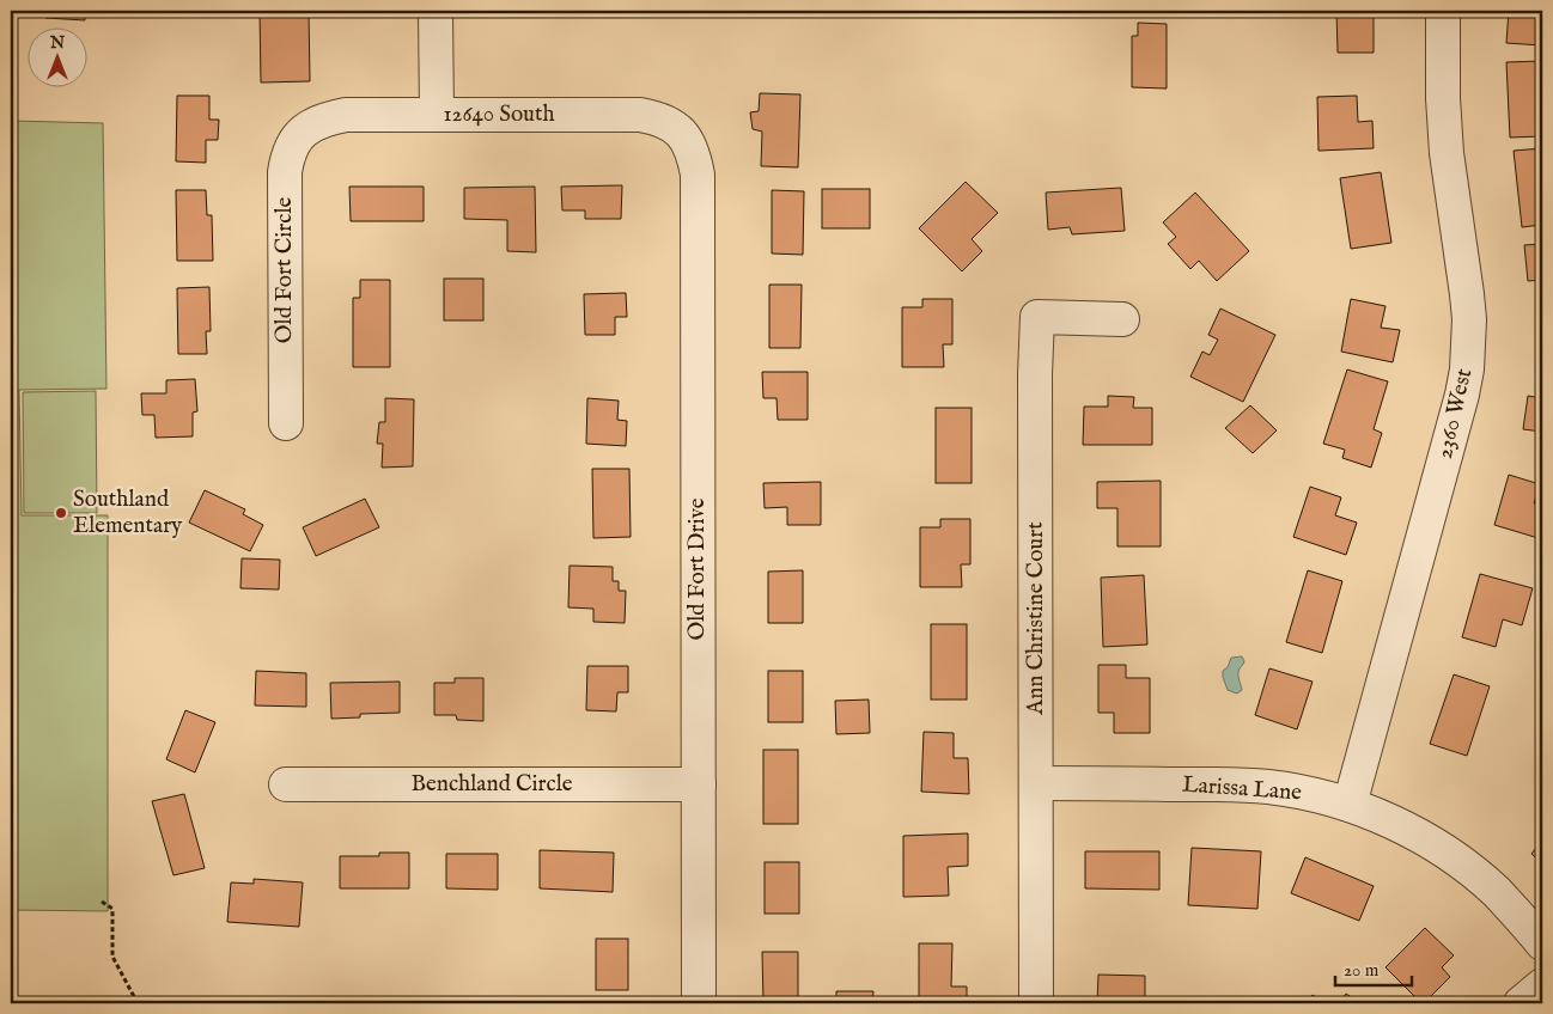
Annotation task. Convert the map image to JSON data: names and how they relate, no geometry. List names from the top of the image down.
{
  "streets": {
    "street": [
      "12640 South",
      "Old Fort Circle",
      "2360 West",
      "Old Fort Drive",
      "Ann Christine Court",
      "Benchland Circle",
      "Larissa Lane"
    ]
  },
  "crossings": [
    ["12640 South", "Old Fort Circle"],
    ["12640 South", "Old Fort Drive"],
    ["2360 West", "Larissa Lane"],
    ["Old Fort Drive", "Benchland Circle"],
    ["Ann Christine Court", "Larissa Lane"]
  ],
  "places": ["Southland Elementary"],
  "scale_bar": "20 m",
  "north": "top"
}
